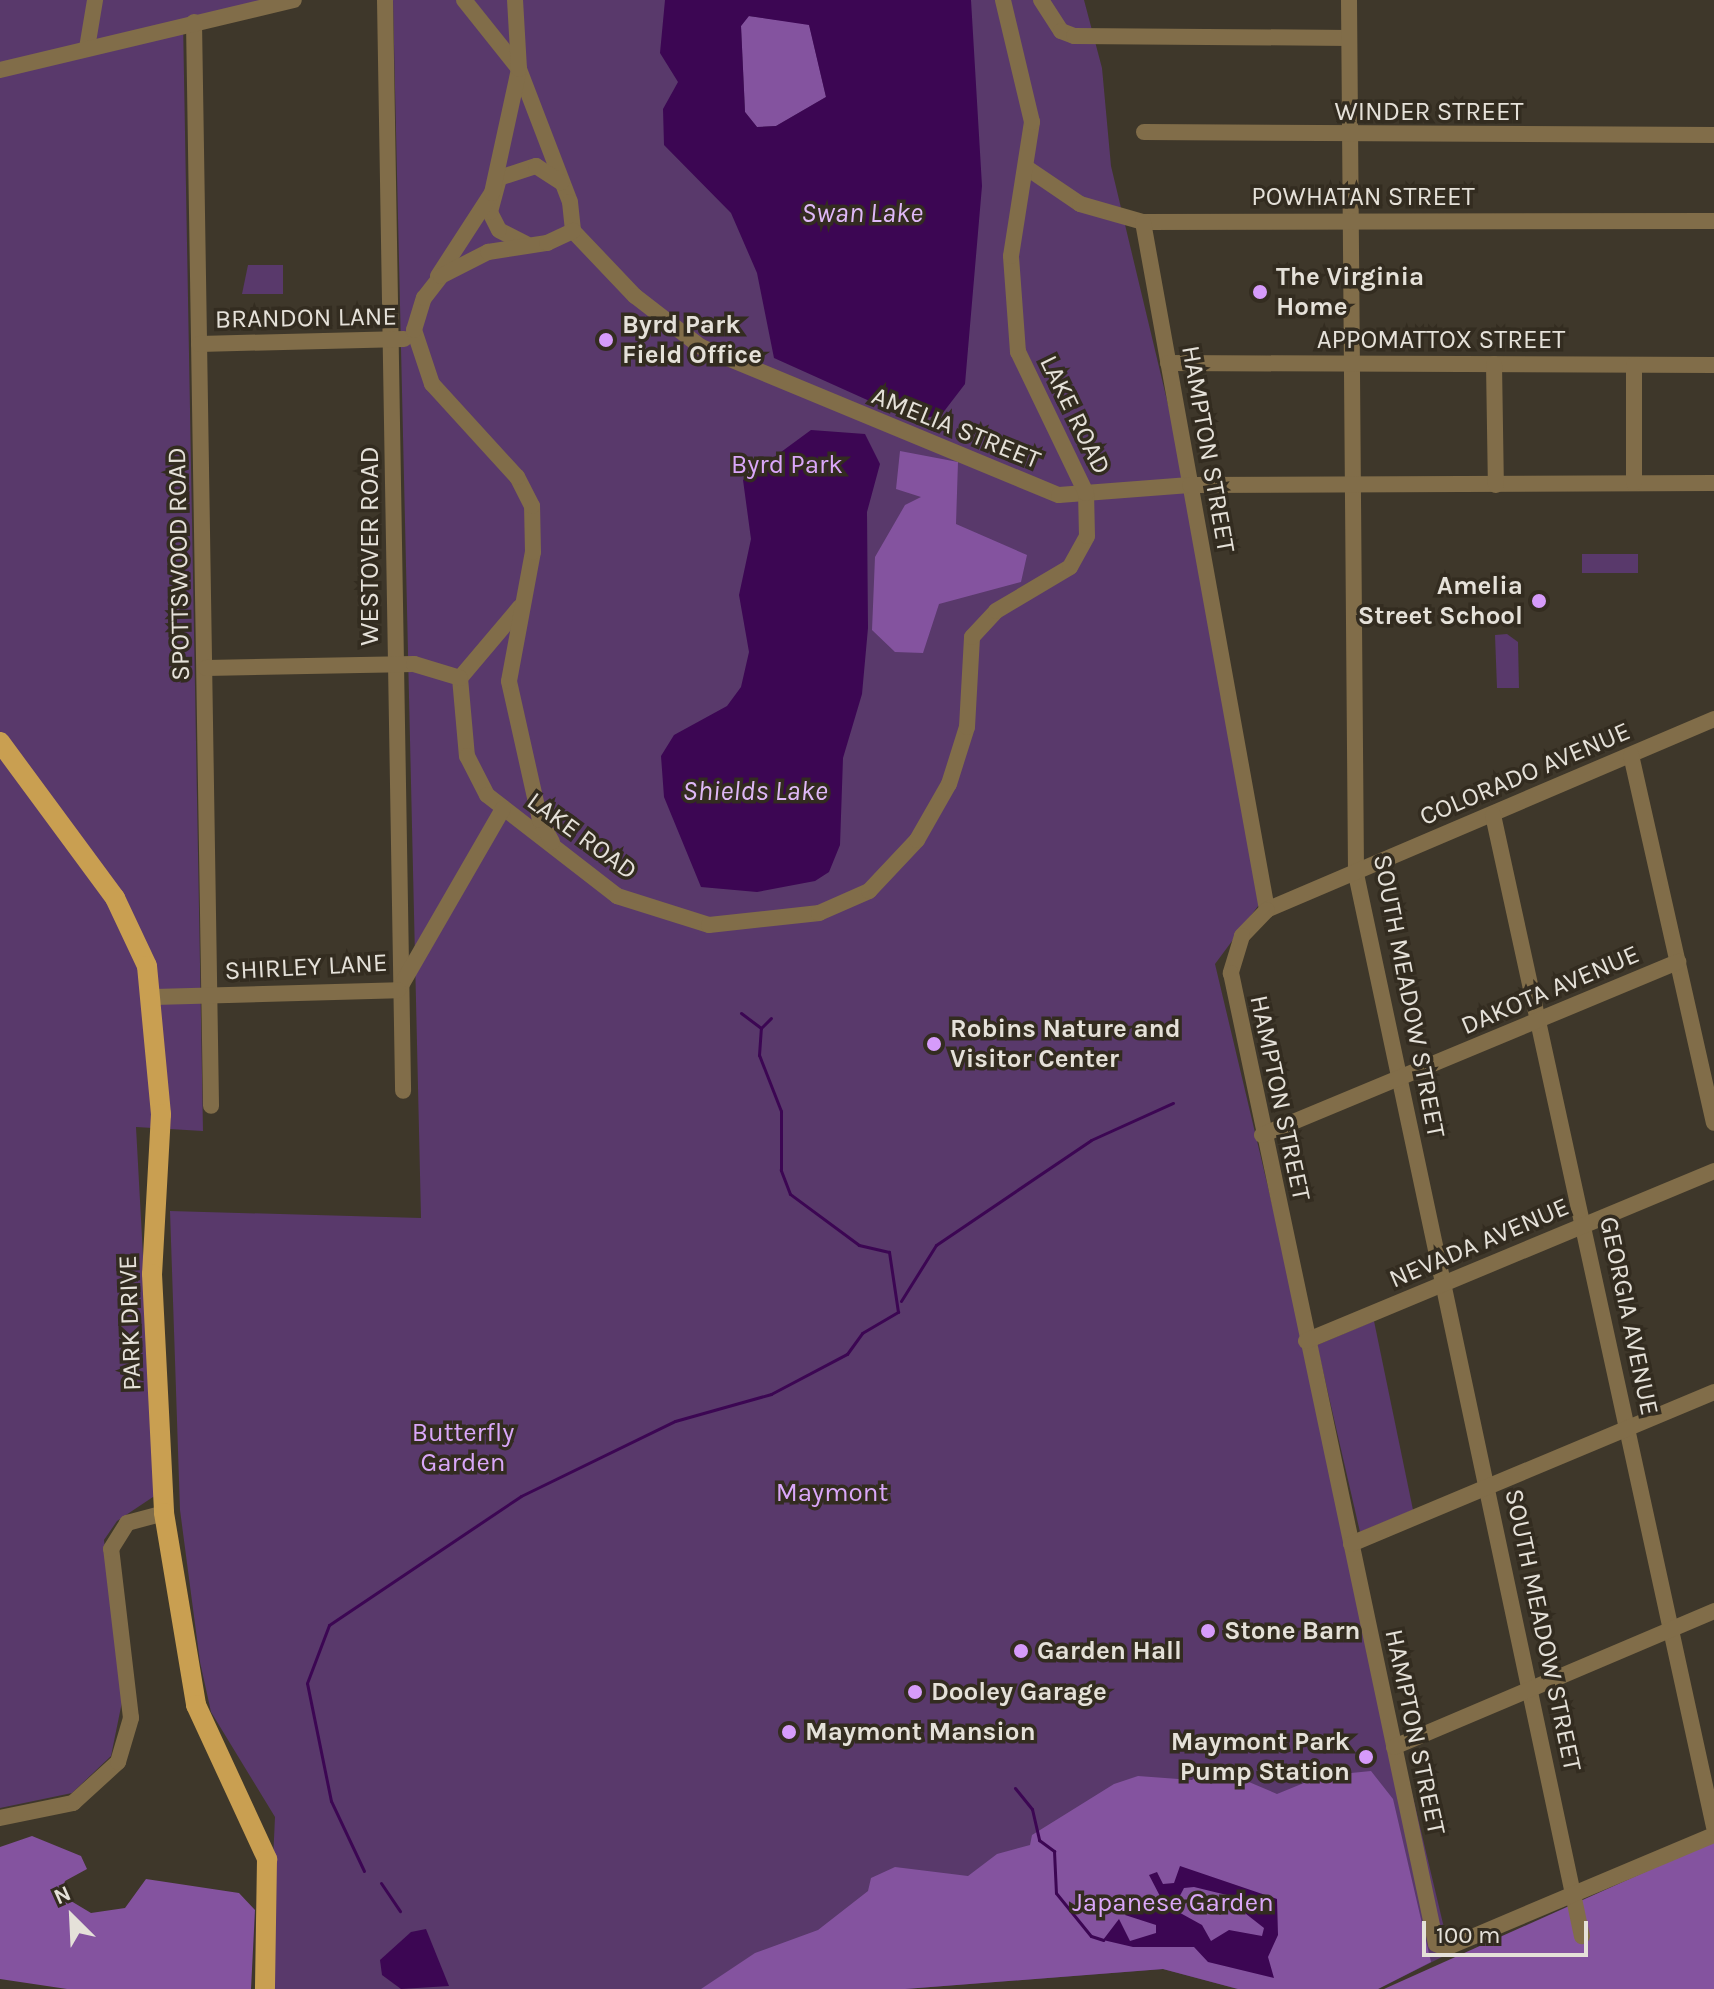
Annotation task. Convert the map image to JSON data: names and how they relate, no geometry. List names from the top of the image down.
{
  "streets": {
    "main road": ["PARK DRIVE"],
    "street": [
      "WINDER STREET",
      "POWHATAN STREET",
      "BRANDON LANE",
      "APPOMATTOX STREET",
      "LAKE ROAD",
      "AMELIA STREET",
      "HAMPTON STREET",
      "WESTOVER ROAD",
      "SPOTTSWOOD ROAD",
      "COLORADO AVENUE",
      "SHIRLEY LANE",
      "DAKOTA AVENUE",
      "SOUTH MEADOW STREET",
      "NEVADA AVENUE",
      "GEORGIA AVENUE"
    ]
  },
  "crossings": [
    ["WINDER STREET", "SOUTH MEADOW STREET"],
    ["POWHATAN STREET", "LAKE ROAD"],
    ["POWHATAN STREET", "HAMPTON STREET"],
    ["POWHATAN STREET", "SOUTH MEADOW STREET"],
    ["BRANDON LANE", "WESTOVER ROAD"],
    ["BRANDON LANE", "SPOTTSWOOD ROAD"],
    ["APPOMATTOX STREET", "HAMPTON STREET"],
    ["APPOMATTOX STREET", "SOUTH MEADOW STREET"],
    ["LAKE ROAD", "AMELIA STREET"],
    ["LAKE ROAD", "SHIRLEY LANE"],
    ["AMELIA STREET", "HAMPTON STREET"],
    ["AMELIA STREET", "SOUTH MEADOW STREET"],
    ["HAMPTON STREET", "COLORADO AVENUE"],
    ["HAMPTON STREET", "DAKOTA AVENUE"],
    ["HAMPTON STREET", "SOUTH MEADOW STREET"],
    ["HAMPTON STREET", "NEVADA AVENUE"],
    ["WESTOVER ROAD", "SHIRLEY LANE"],
    ["SPOTTSWOOD ROAD", "SHIRLEY LANE"],
    ["COLORADO AVENUE", "SOUTH MEADOW STREET"],
    ["COLORADO AVENUE", "GEORGIA AVENUE"],
    ["SHIRLEY LANE", "PARK DRIVE"],
    ["DAKOTA AVENUE", "SOUTH MEADOW STREET"],
    ["DAKOTA AVENUE", "GEORGIA AVENUE"],
    ["SOUTH MEADOW STREET", "NEVADA AVENUE"],
    ["NEVADA AVENUE", "GEORGIA AVENUE"]
  ],
  "water": ["Swan Lake", "Shields Lake"],
  "parks": [
    "Byrd Park",
    "Butterfly Garden",
    "Maymont",
    "Japanese Garden"
  ],
  "places": [
    "The Virginia Home",
    "Byrd Park Field Office",
    "Amelia Street School",
    "Robins Nature and Visitor Center",
    "Stone Barn",
    "Garden Hall",
    "Dooley Garage",
    "Maymont Mansion",
    "Maymont Park Pump Station"
  ],
  "scale_bar": "100 m",
  "north": "top left"
}
